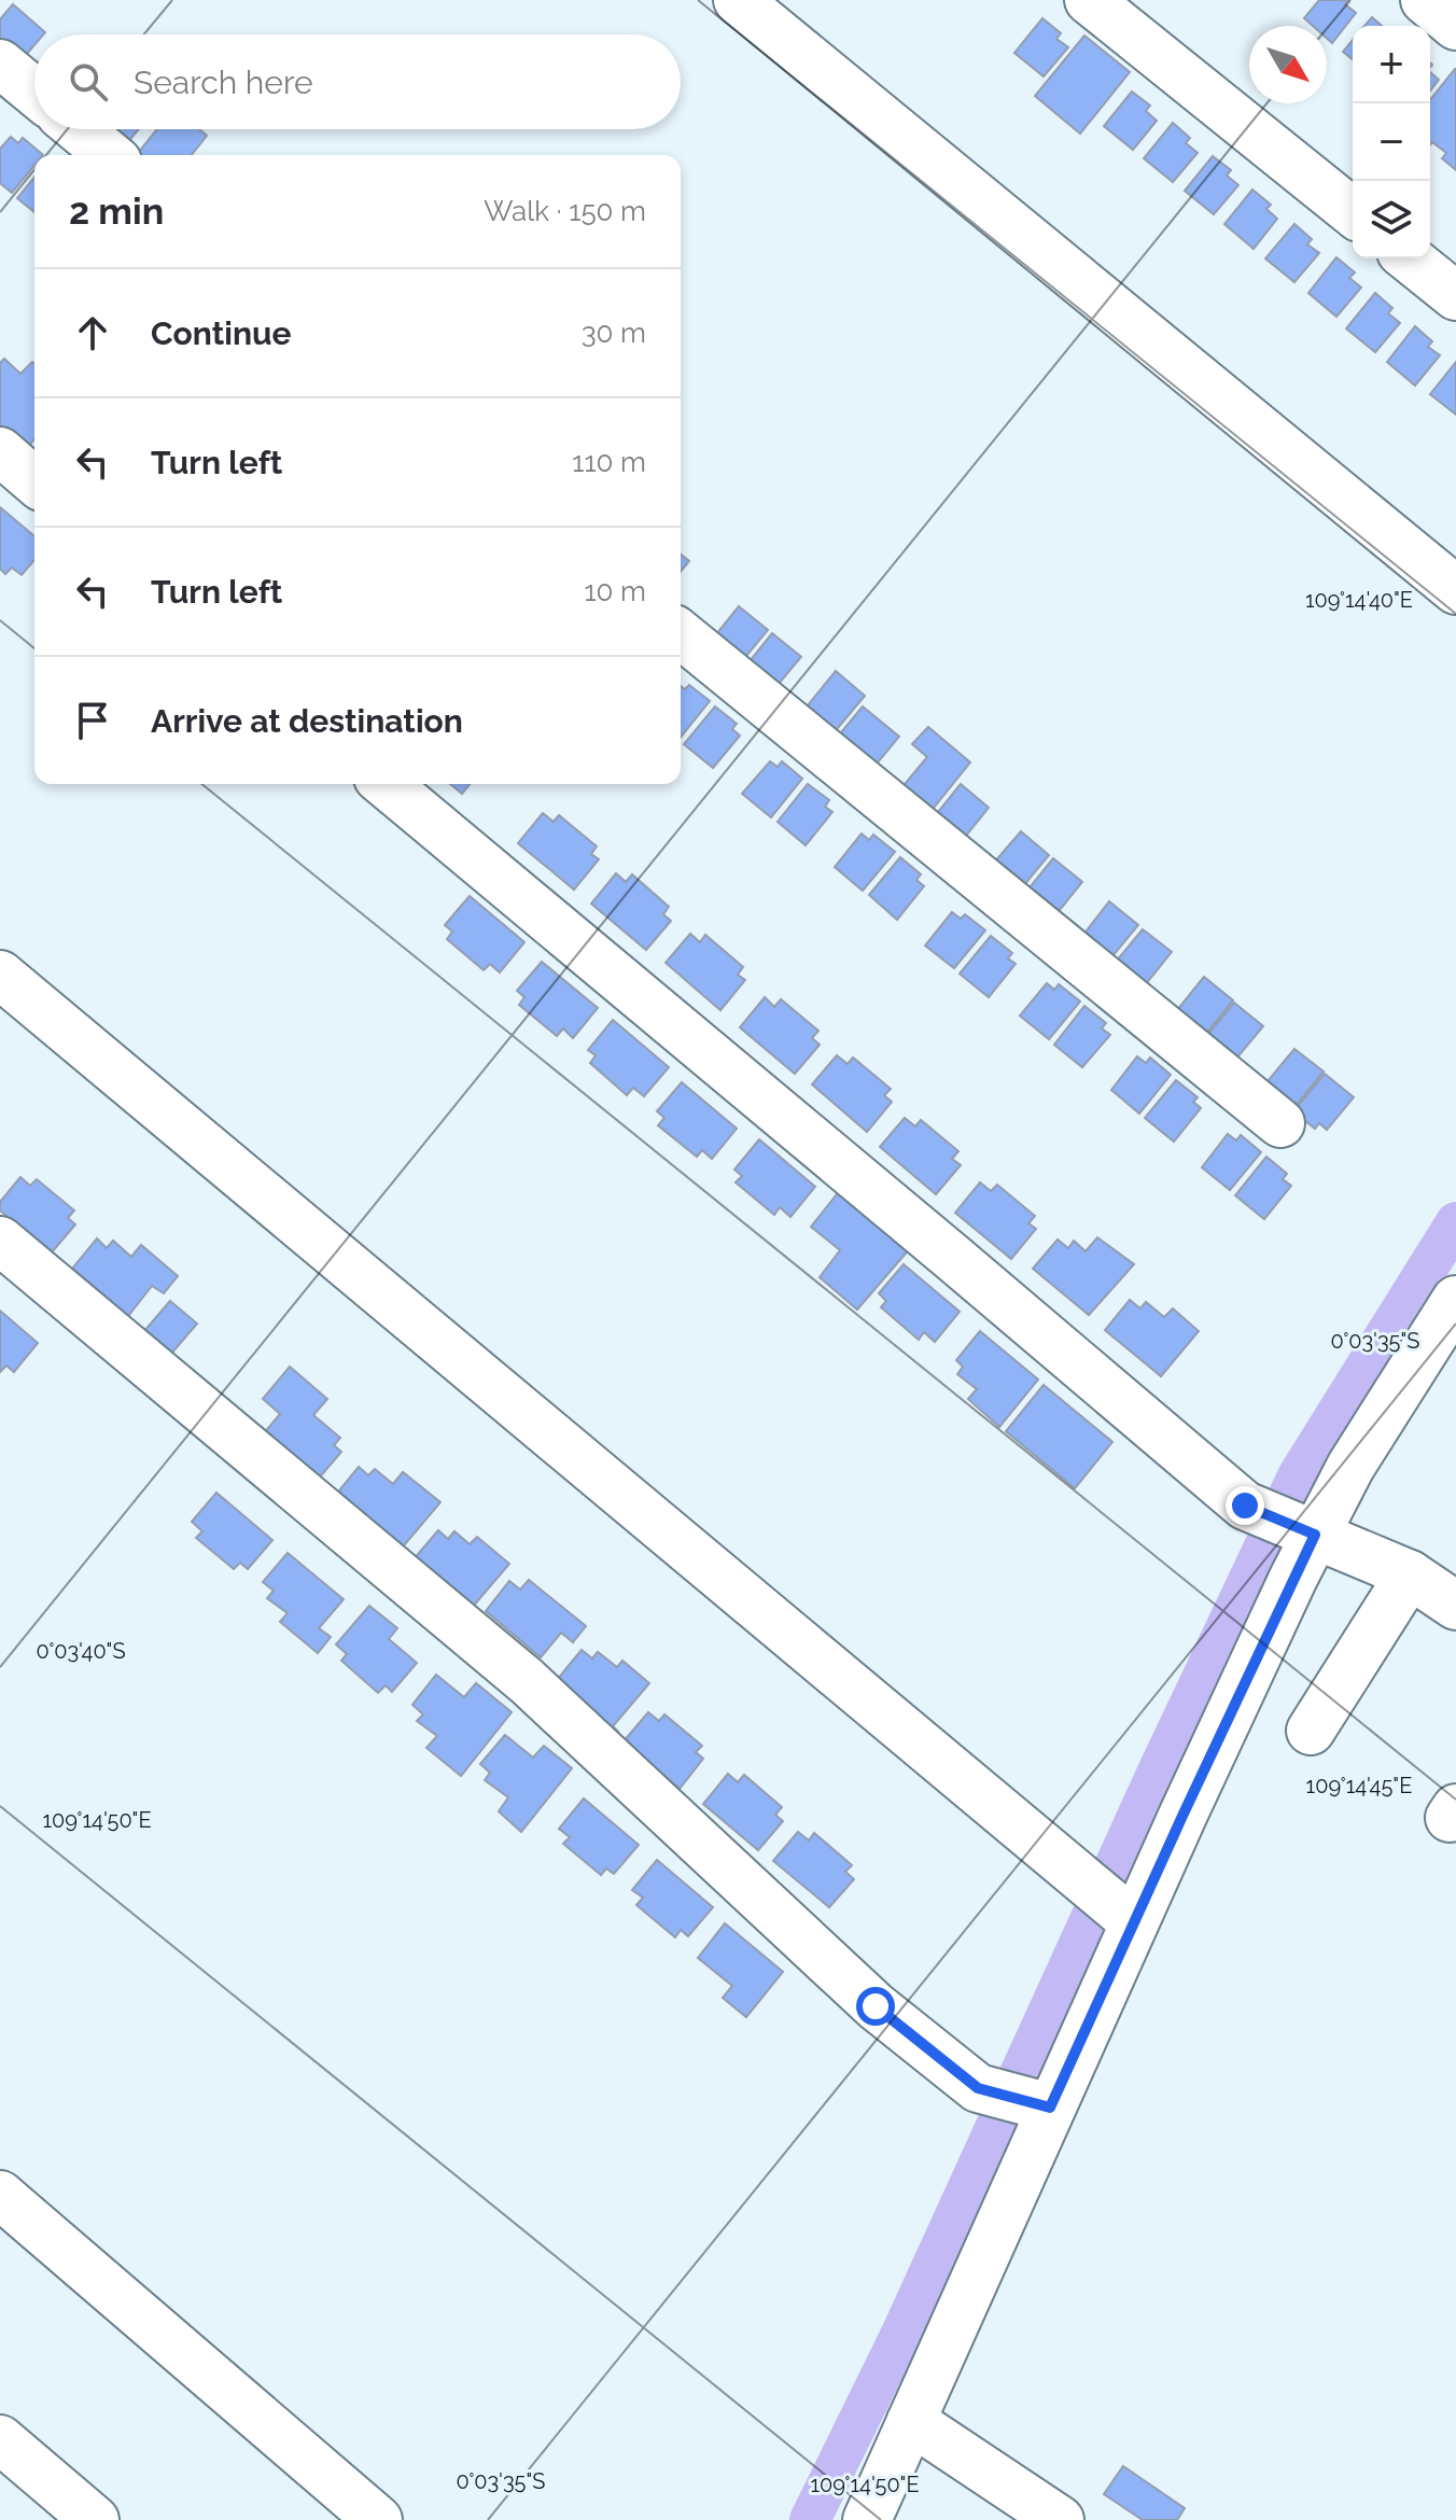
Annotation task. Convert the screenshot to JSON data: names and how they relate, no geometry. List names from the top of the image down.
{
  "north": "bottom right",
  "page": {
    "map_buttons": ["+", "−"],
    "search": "Search here",
    "heading": ["2 min", "Walk · 150 m"],
    "list": [
      ["Continue", "30 m"],
      ["Turn left", "110 m"],
      ["Turn left", "10 m"],
      "Arrive at destination"
    ]
  },
  "coordinates": [
    "109°14'40\"E",
    "0°03'35\"S",
    "0°03'40\"S",
    "109°14'45\"E",
    "109°14'50\"E"
  ]
}
